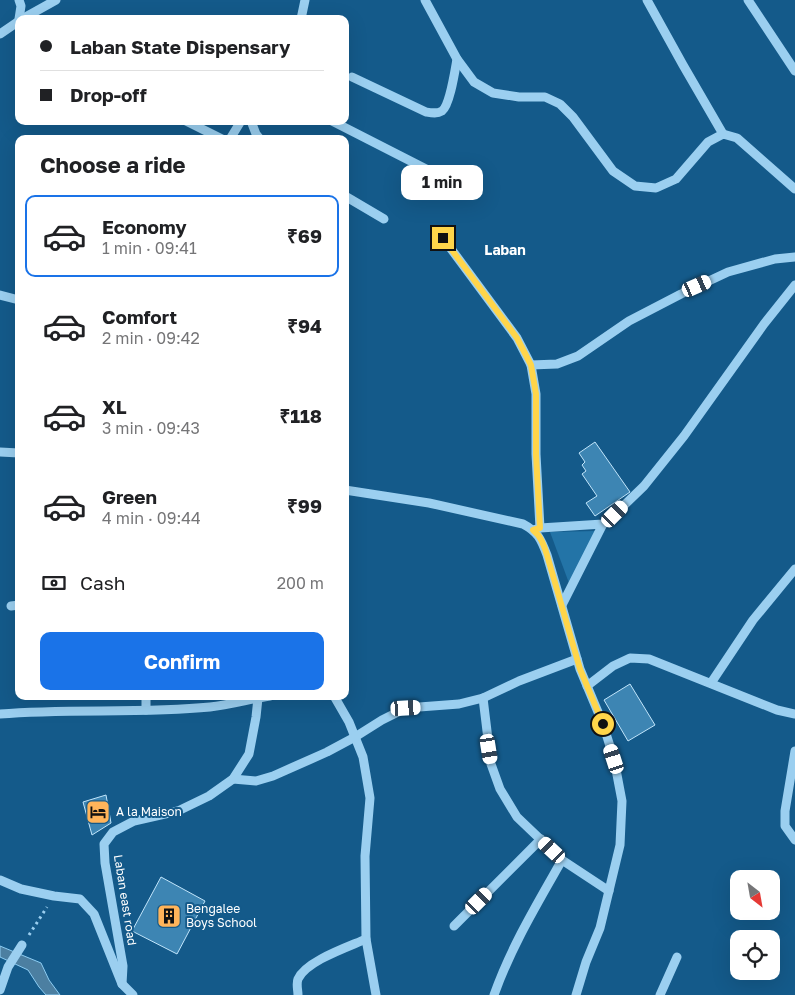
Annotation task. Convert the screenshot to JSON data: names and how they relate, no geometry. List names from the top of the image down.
{
  "streets": {
    "street": ["Laban east road"]
  },
  "districts": ["Laban"],
  "places": {
    "hotel": ["A la Maison"],
    "building": ["Bengalee Boys School"]
  },
  "north": "bottom right",
  "page": {
    "banner": ["Laban State Dispensary", "Drop-off"],
    "heading": "Choose a ride",
    "bubble": "1 min",
    "list": [
      {
        "name": "Economy",
        "note": "1 min · 09:41",
        "value": "₹69"
      },
      {
        "name": "Comfort",
        "note": "2 min · 09:42",
        "value": "₹94"
      },
      {
        "name": "XL",
        "note": "3 min · 09:43",
        "value": "₹118"
      },
      {
        "name": "Green",
        "note": "4 min · 09:44",
        "value": "₹99"
      }
    ],
    "pay": ["Cash", "200 m"],
    "buttons": "Confirm"
  }
}
